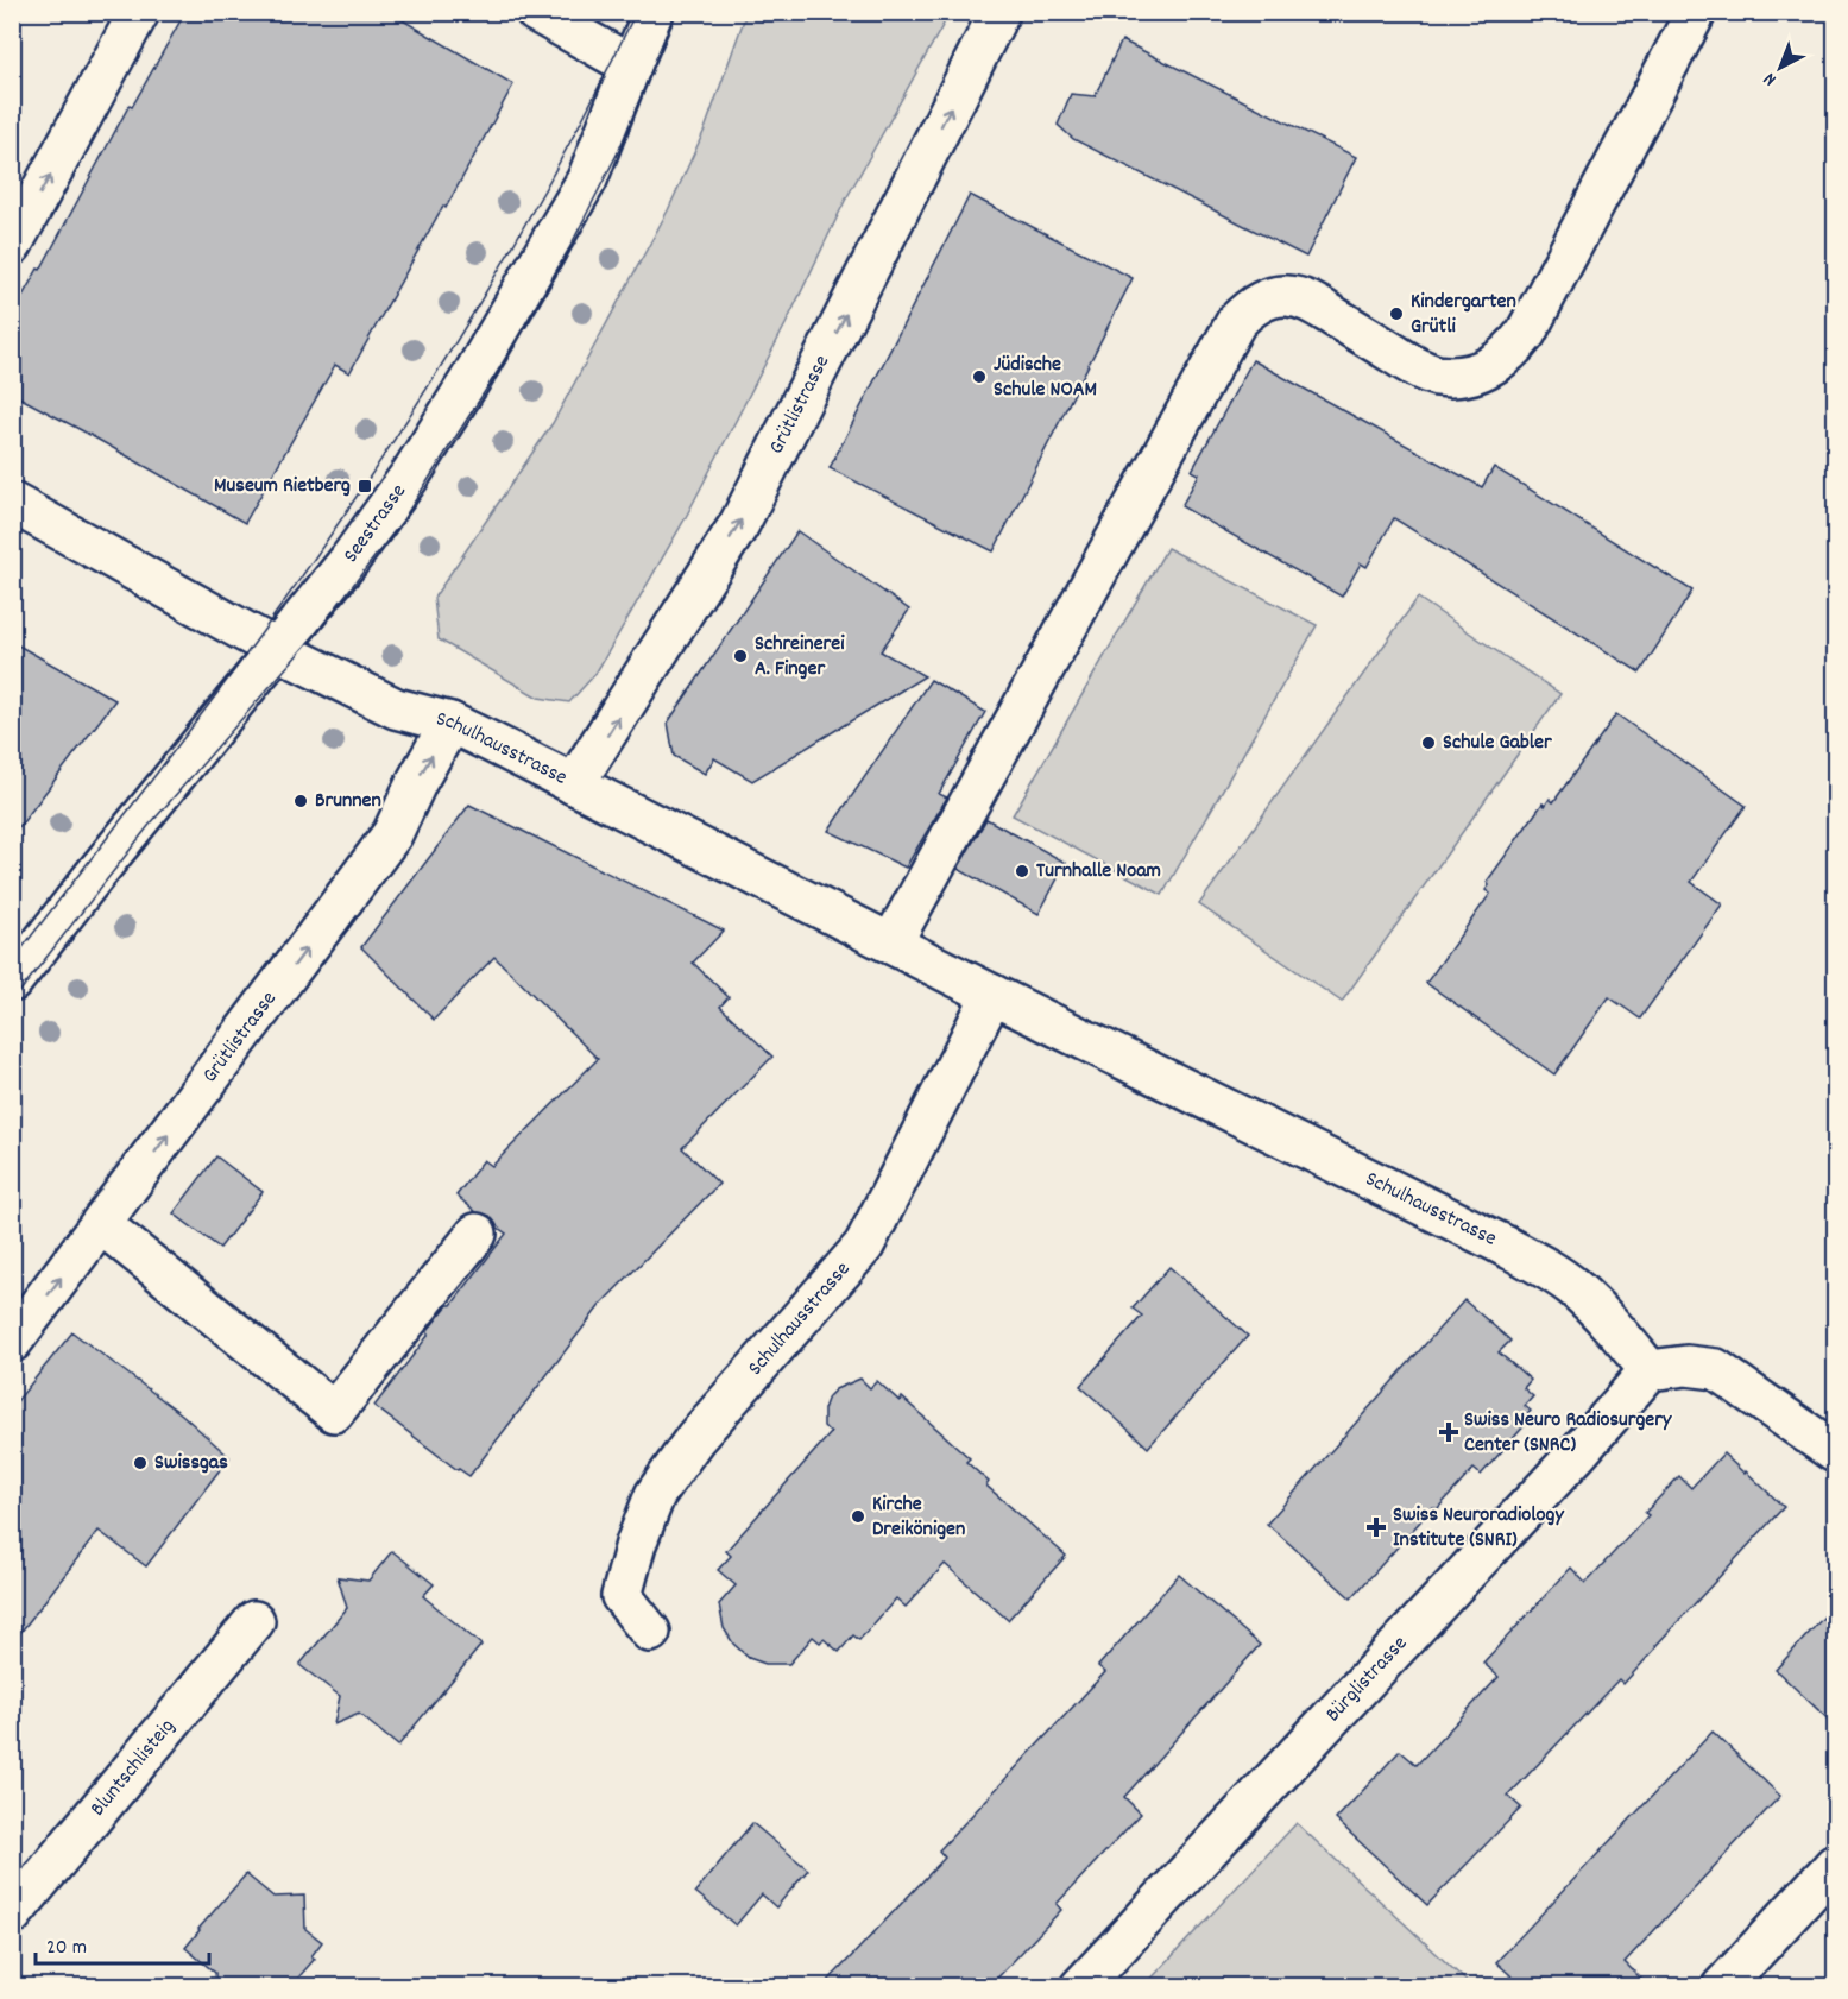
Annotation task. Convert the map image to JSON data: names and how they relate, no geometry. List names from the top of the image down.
{
  "streets": {
    "street": [
      "Grütlistrasse",
      "Seestrasse",
      "Schulhausstrasse",
      "Bürglistrasse",
      "Bluntschlisteig"
    ]
  },
  "crossings": [
    ["Grütlistrasse", "Schulhausstrasse"],
    ["Seestrasse", "Schulhausstrasse"],
    ["Schulhausstrasse", "Bürglistrasse"]
  ],
  "one_way": ["Grütlistrasse"],
  "places": {
    "other": [
      "Kindergarten Grütli",
      "Jüdische Schule NOAM",
      "Schreinerei A. Finger",
      "Schule Gabler",
      "Brunnen",
      "Turnhalle Noam",
      "Swissgas",
      "Kirche Dreikönigen"
    ],
    "transit": ["Museum Rietberg"],
    "health": ["Swiss Neuro Radiosurgery Center (SNRC)", "Swiss Neuroradiology Institute (SNRI)"]
  },
  "scale_bar": "20 m",
  "north": "bottom left"
}
